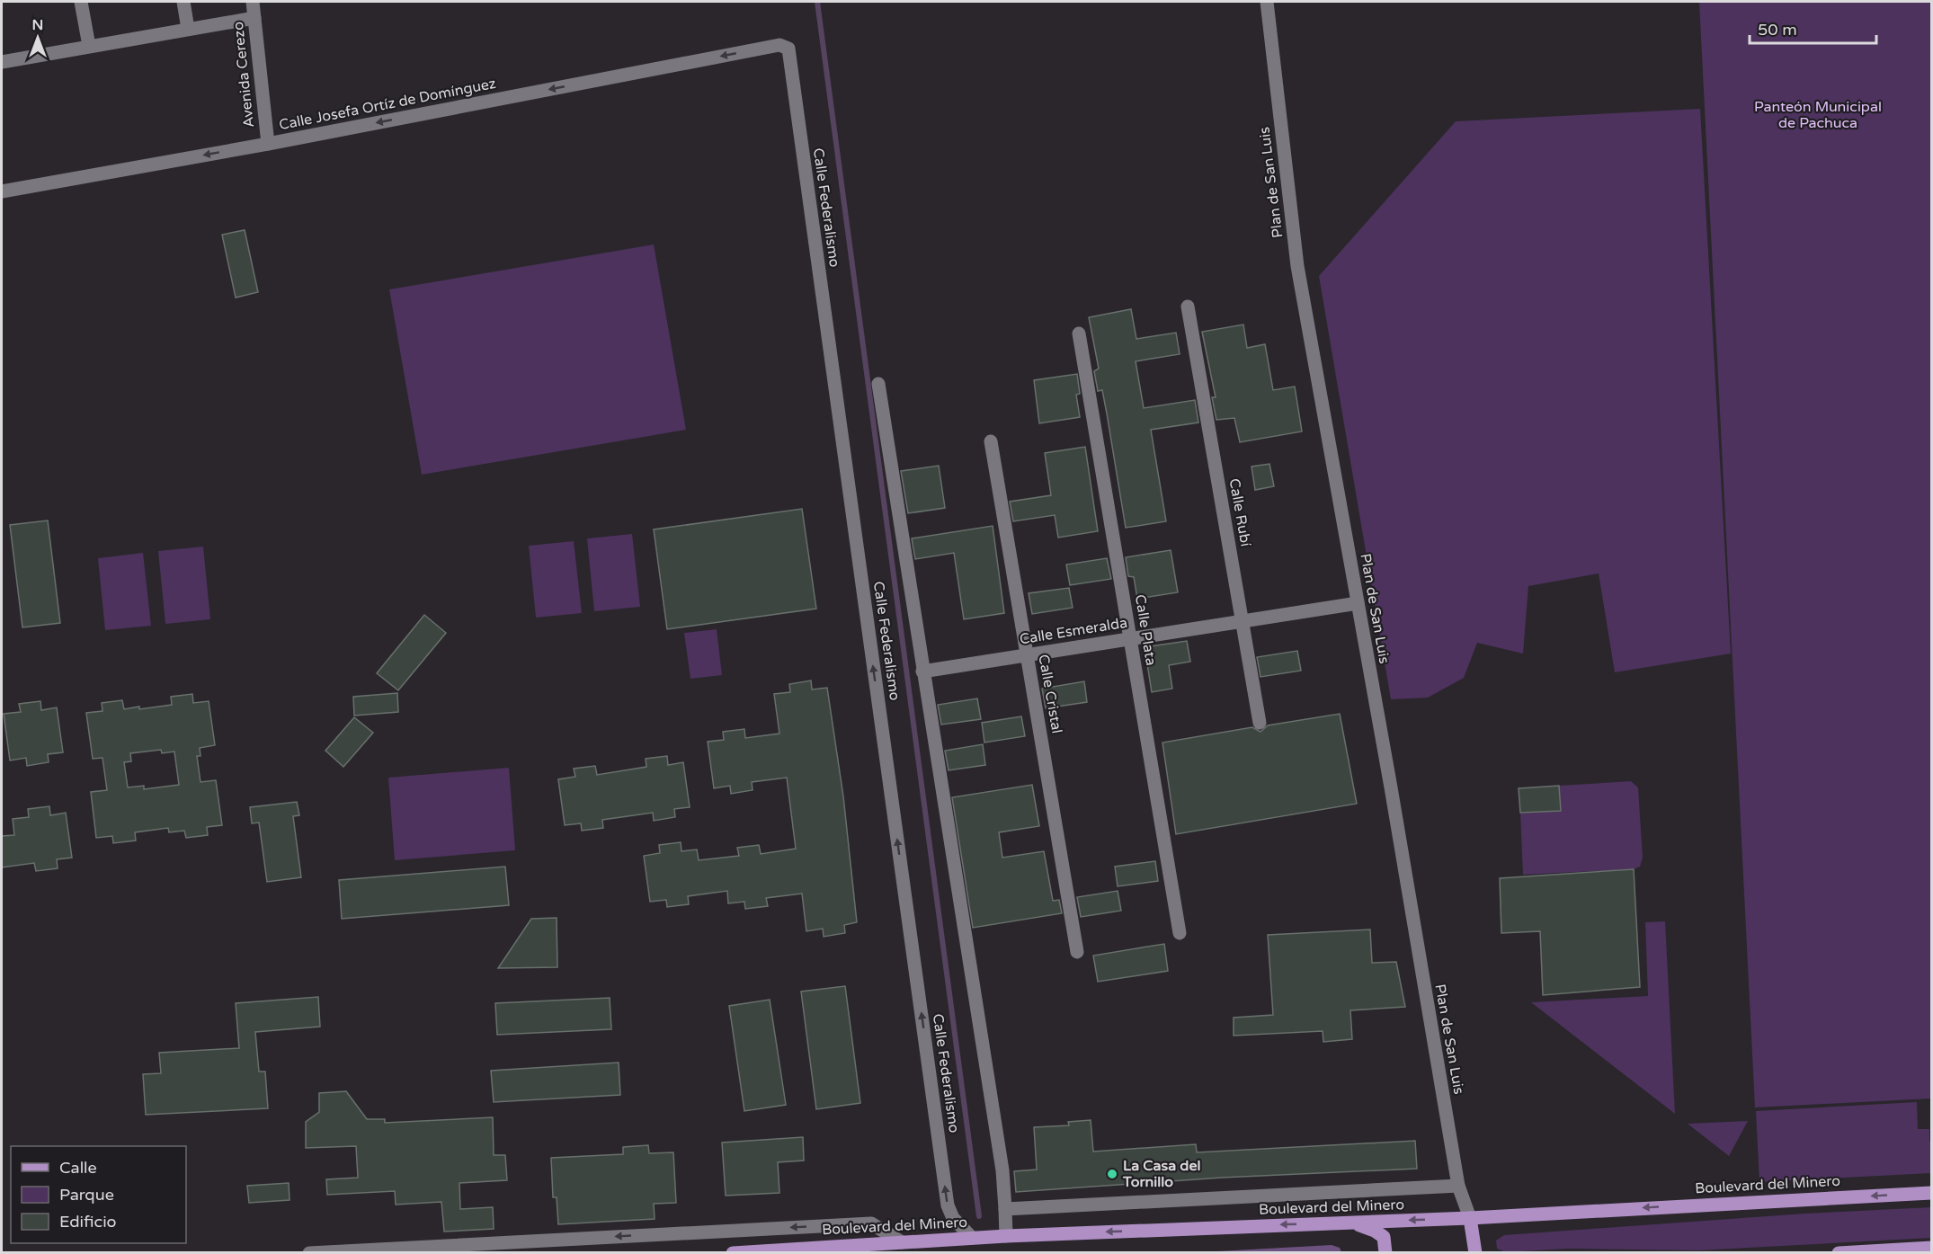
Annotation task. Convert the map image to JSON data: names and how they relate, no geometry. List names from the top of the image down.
{
  "streets": {
    "main road": ["Boulevard del Minero"],
    "street": [
      "Avenida Cerezo",
      "Calle Josefa Ortíz de Domínguez",
      "Plan de San Luis",
      "Calle Federalismo",
      "Calle Rubí",
      "Calle Plata",
      "Calle Esmeralda",
      "Calle Cristal"
    ]
  },
  "crossings": [
    ["Avenida Cerezo", "Calle Josefa Ortíz de Domínguez"],
    ["Calle Josefa Ortíz de Domínguez", "Calle Federalismo"],
    ["Plan de San Luis", "Calle Esmeralda"],
    ["Plan de San Luis", "Boulevard del Minero"],
    ["Calle Federalismo", "Calle Esmeralda"],
    ["Calle Federalismo", "Boulevard del Minero"],
    ["Calle Rubí", "Calle Esmeralda"],
    ["Calle Plata", "Calle Esmeralda"],
    ["Calle Esmeralda", "Calle Cristal"]
  ],
  "one_way": ["Calle Josefa Ortíz de Domínguez", "Boulevard del Minero"],
  "parks": ["Panteón Municipal de Pachuca"],
  "places": ["La Casa del Tornillo"],
  "legend": ["Calle", "Parque", "Edificio"],
  "scale_bar": "50 m",
  "north": "top"
}
